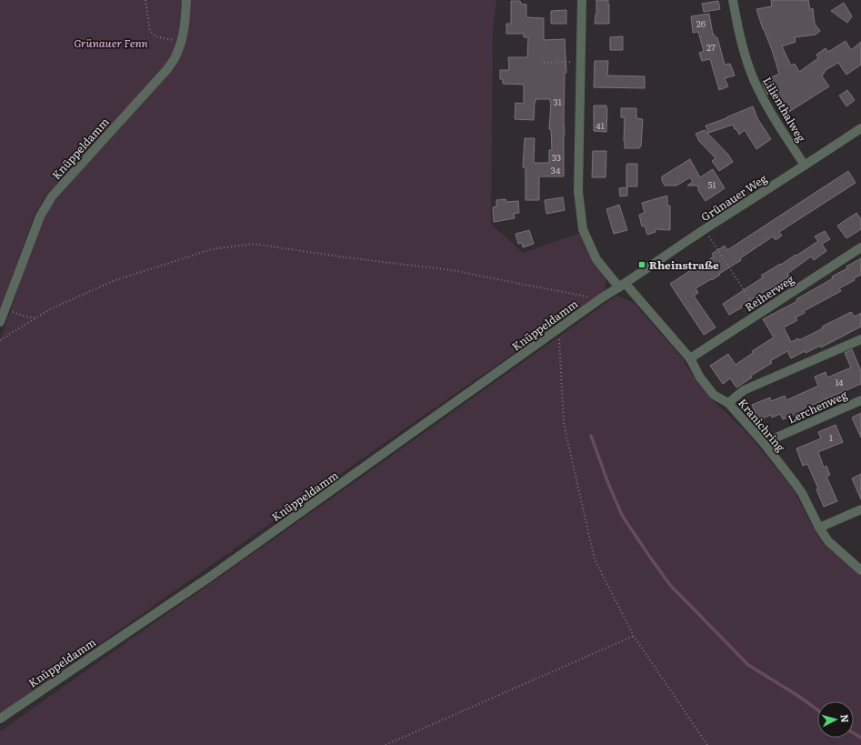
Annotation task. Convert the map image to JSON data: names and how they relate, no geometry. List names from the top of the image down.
{
  "streets": {
    "street": [
      "Lilienthalweg",
      "Knüppeldamm",
      "Grünauer Weg",
      "Reiherweg",
      "Lerchenweg",
      "Kranichring"
    ]
  },
  "crossings": [
    ["Lilienthalweg", "Grünauer Weg"],
    ["Knüppeldamm", "Grünauer Weg"],
    ["Knüppeldamm", "Kranichring"],
    ["Grünauer Weg", "Kranichring"],
    ["Reiherweg", "Kranichring"],
    ["Lerchenweg", "Kranichring"]
  ],
  "parks": ["Grünauer Fenn"],
  "places": {
    "transit": ["Rheinstraße"]
  },
  "house_numbers": [
    "26",
    "27",
    "31",
    "41",
    "33",
    "34",
    "51",
    "14",
    "1"
  ],
  "north": "right"
}
